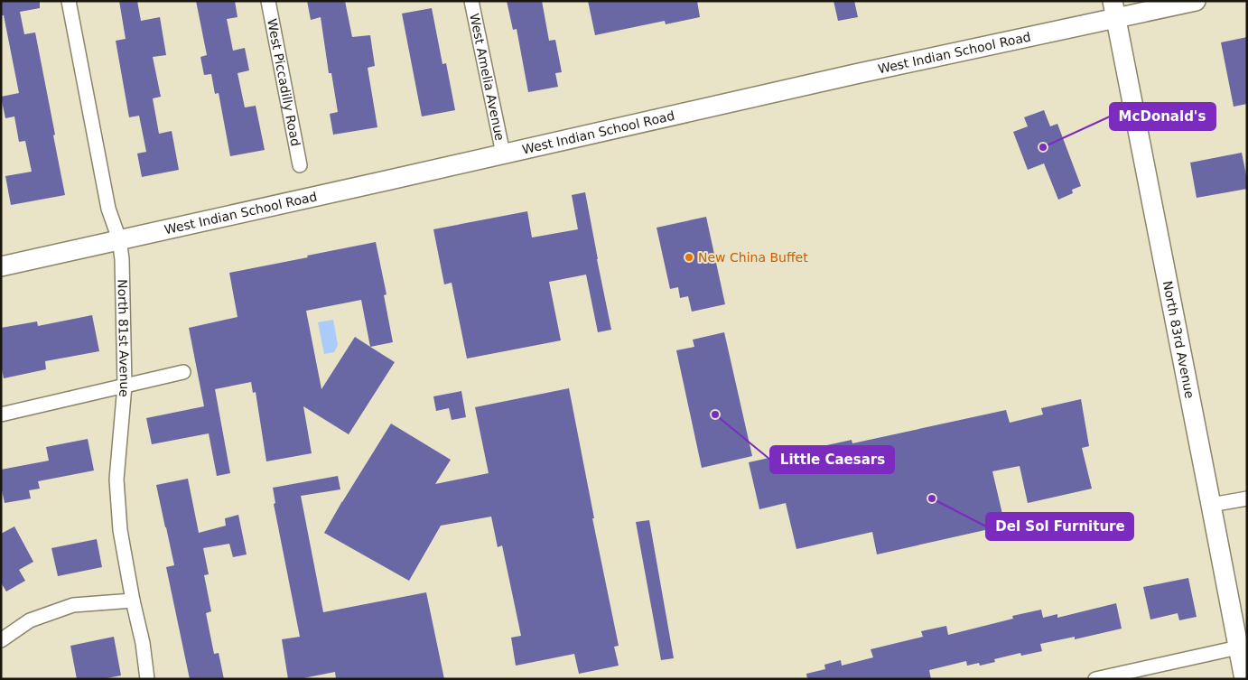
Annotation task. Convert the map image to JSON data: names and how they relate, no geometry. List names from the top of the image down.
{
  "streets": {
    "main road": ["West Indian School Road", "North 83rd Avenue"],
    "street": ["West Amelia Avenue", "West Piccadilly Road", "North 81st Avenue"]
  },
  "crossings": [
    ["West Indian School Road", "West Amelia Avenue"],
    ["West Indian School Road", "North 81st Avenue"],
    ["West Indian School Road", "North 83rd Avenue"]
  ],
  "places": [
    "McDonald's",
    "New China Buffet",
    "Little Caesars",
    "Del Sol Furniture"
  ]
}
